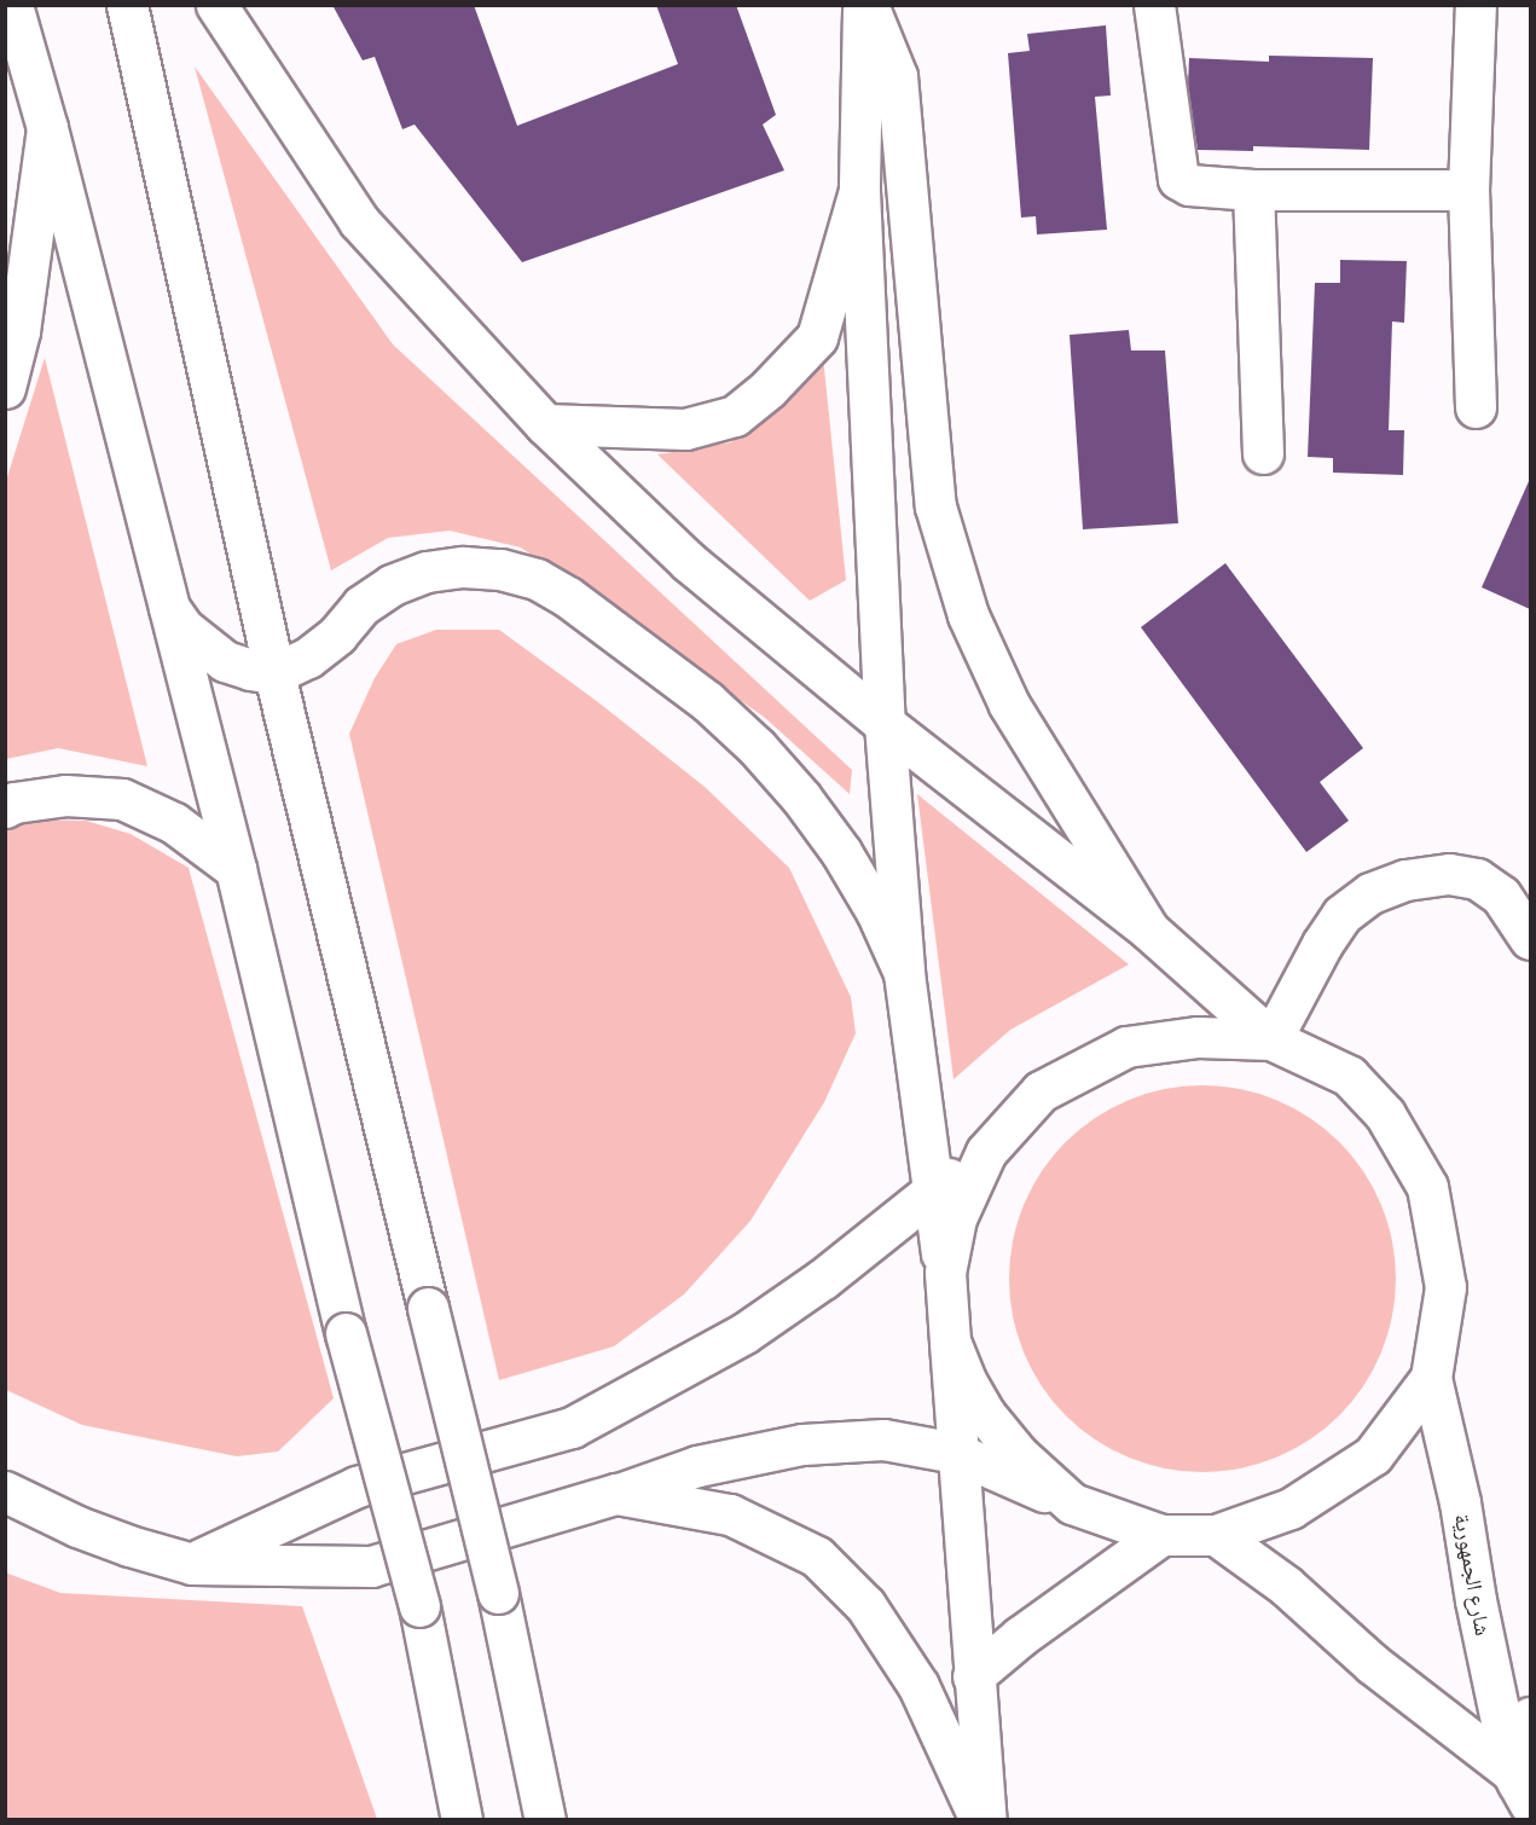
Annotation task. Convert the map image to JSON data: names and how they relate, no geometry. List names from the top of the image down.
{
  "streets": {
    "main road": ["شارع الجمهورية"]
  }
}
